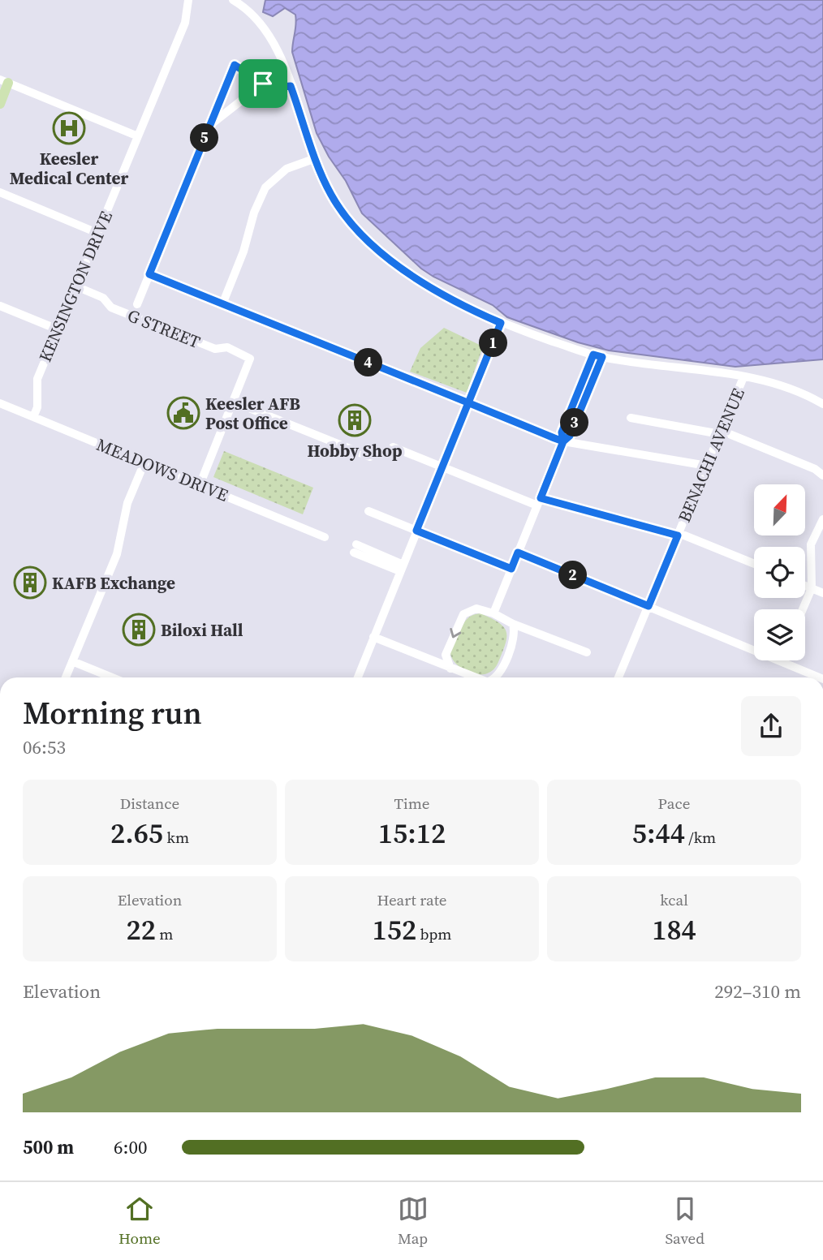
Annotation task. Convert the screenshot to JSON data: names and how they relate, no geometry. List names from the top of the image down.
{
  "streets": {
    "street": [
      "KENSINGTON DRIVE",
      "G STREET",
      "BENACHI AVENUE",
      "MEADOWS DRIVE"
    ]
  },
  "crossings": [
    ["KENSINGTON DRIVE", "G STREET"],
    ["KENSINGTON DRIVE", "MEADOWS DRIVE"]
  ],
  "places": {
    "hospital": ["Keesler Medical Center"],
    "public building": ["Keesler AFB Post Office"],
    "building": ["Hobby Shop", "KAFB Exchange", "Biloxi Hall"]
  },
  "north": "top right",
  "page": {
    "pins": [
      "5",
      "1",
      "4",
      "3",
      "2"
    ],
    "heading": ["Morning run", "06:53"],
    "stats": [
      ["Distance", "2.65 km"],
      ["Time", "15:12"],
      ["Pace", "5:44 /km"],
      ["Elevation", "22 m"],
      ["Heart rate", "152 bpm"],
      ["kcal", "184"]
    ],
    "chart": ["Elevation", "292–310 m"],
    "list": [
      {
        "name": "500 m",
        "note": "6:00"
      }
    ],
    "tabs": ["Home", "Map", "Saved"]
  }
}
